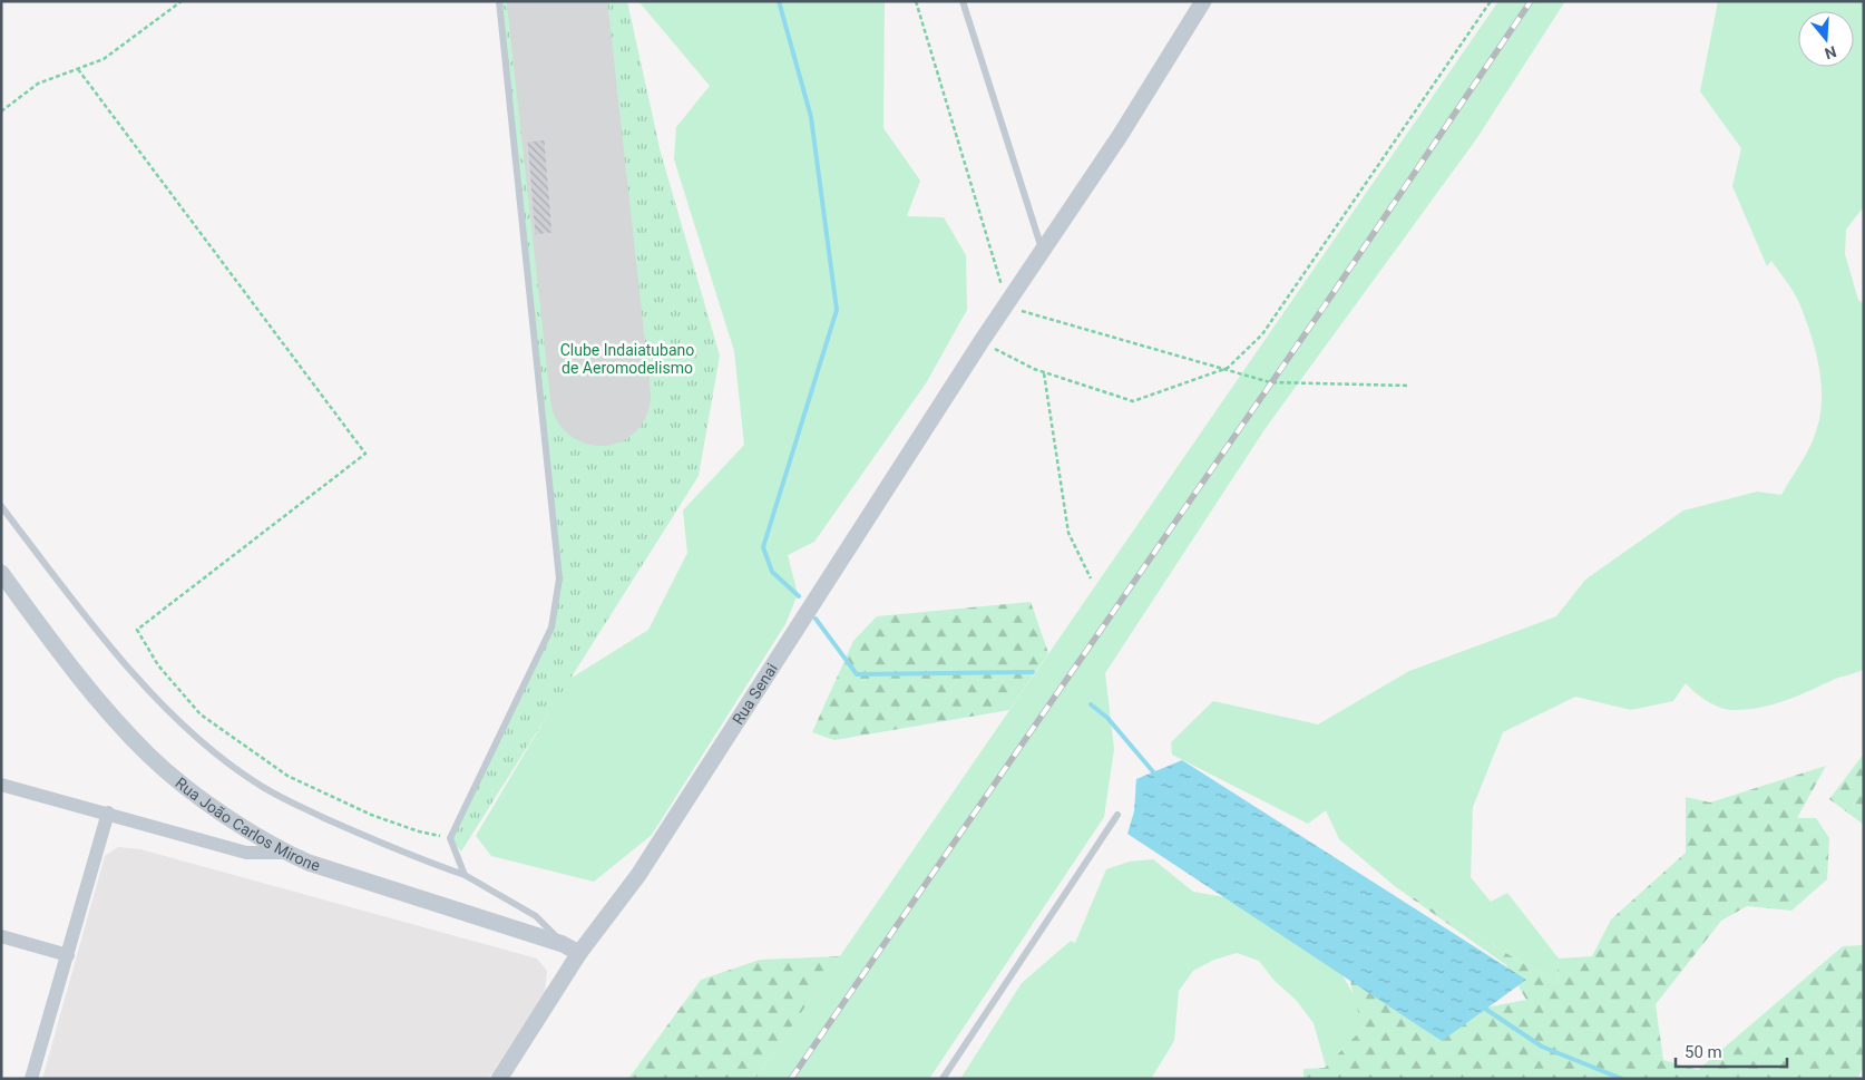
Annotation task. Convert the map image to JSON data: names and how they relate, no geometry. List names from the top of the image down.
{
  "streets": {
    "street": ["Rua Senai", "Rua João Carlos Mirone"]
  },
  "crossings": [
    ["Rua Senai", "Rua João Carlos Mirone"]
  ],
  "parks": ["Clube Indaiatubano de Aeromodelismo"],
  "scale_bar": "50 m",
  "north": "bottom"
}
